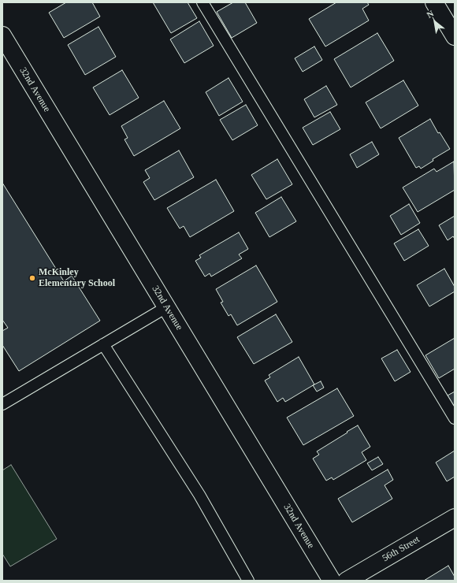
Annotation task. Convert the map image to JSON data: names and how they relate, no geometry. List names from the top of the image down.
{
  "streets": {
    "street": ["32nd Avenue", "56th Street"]
  },
  "places": ["McKinley Elementary School"],
  "north": "top left"
}
